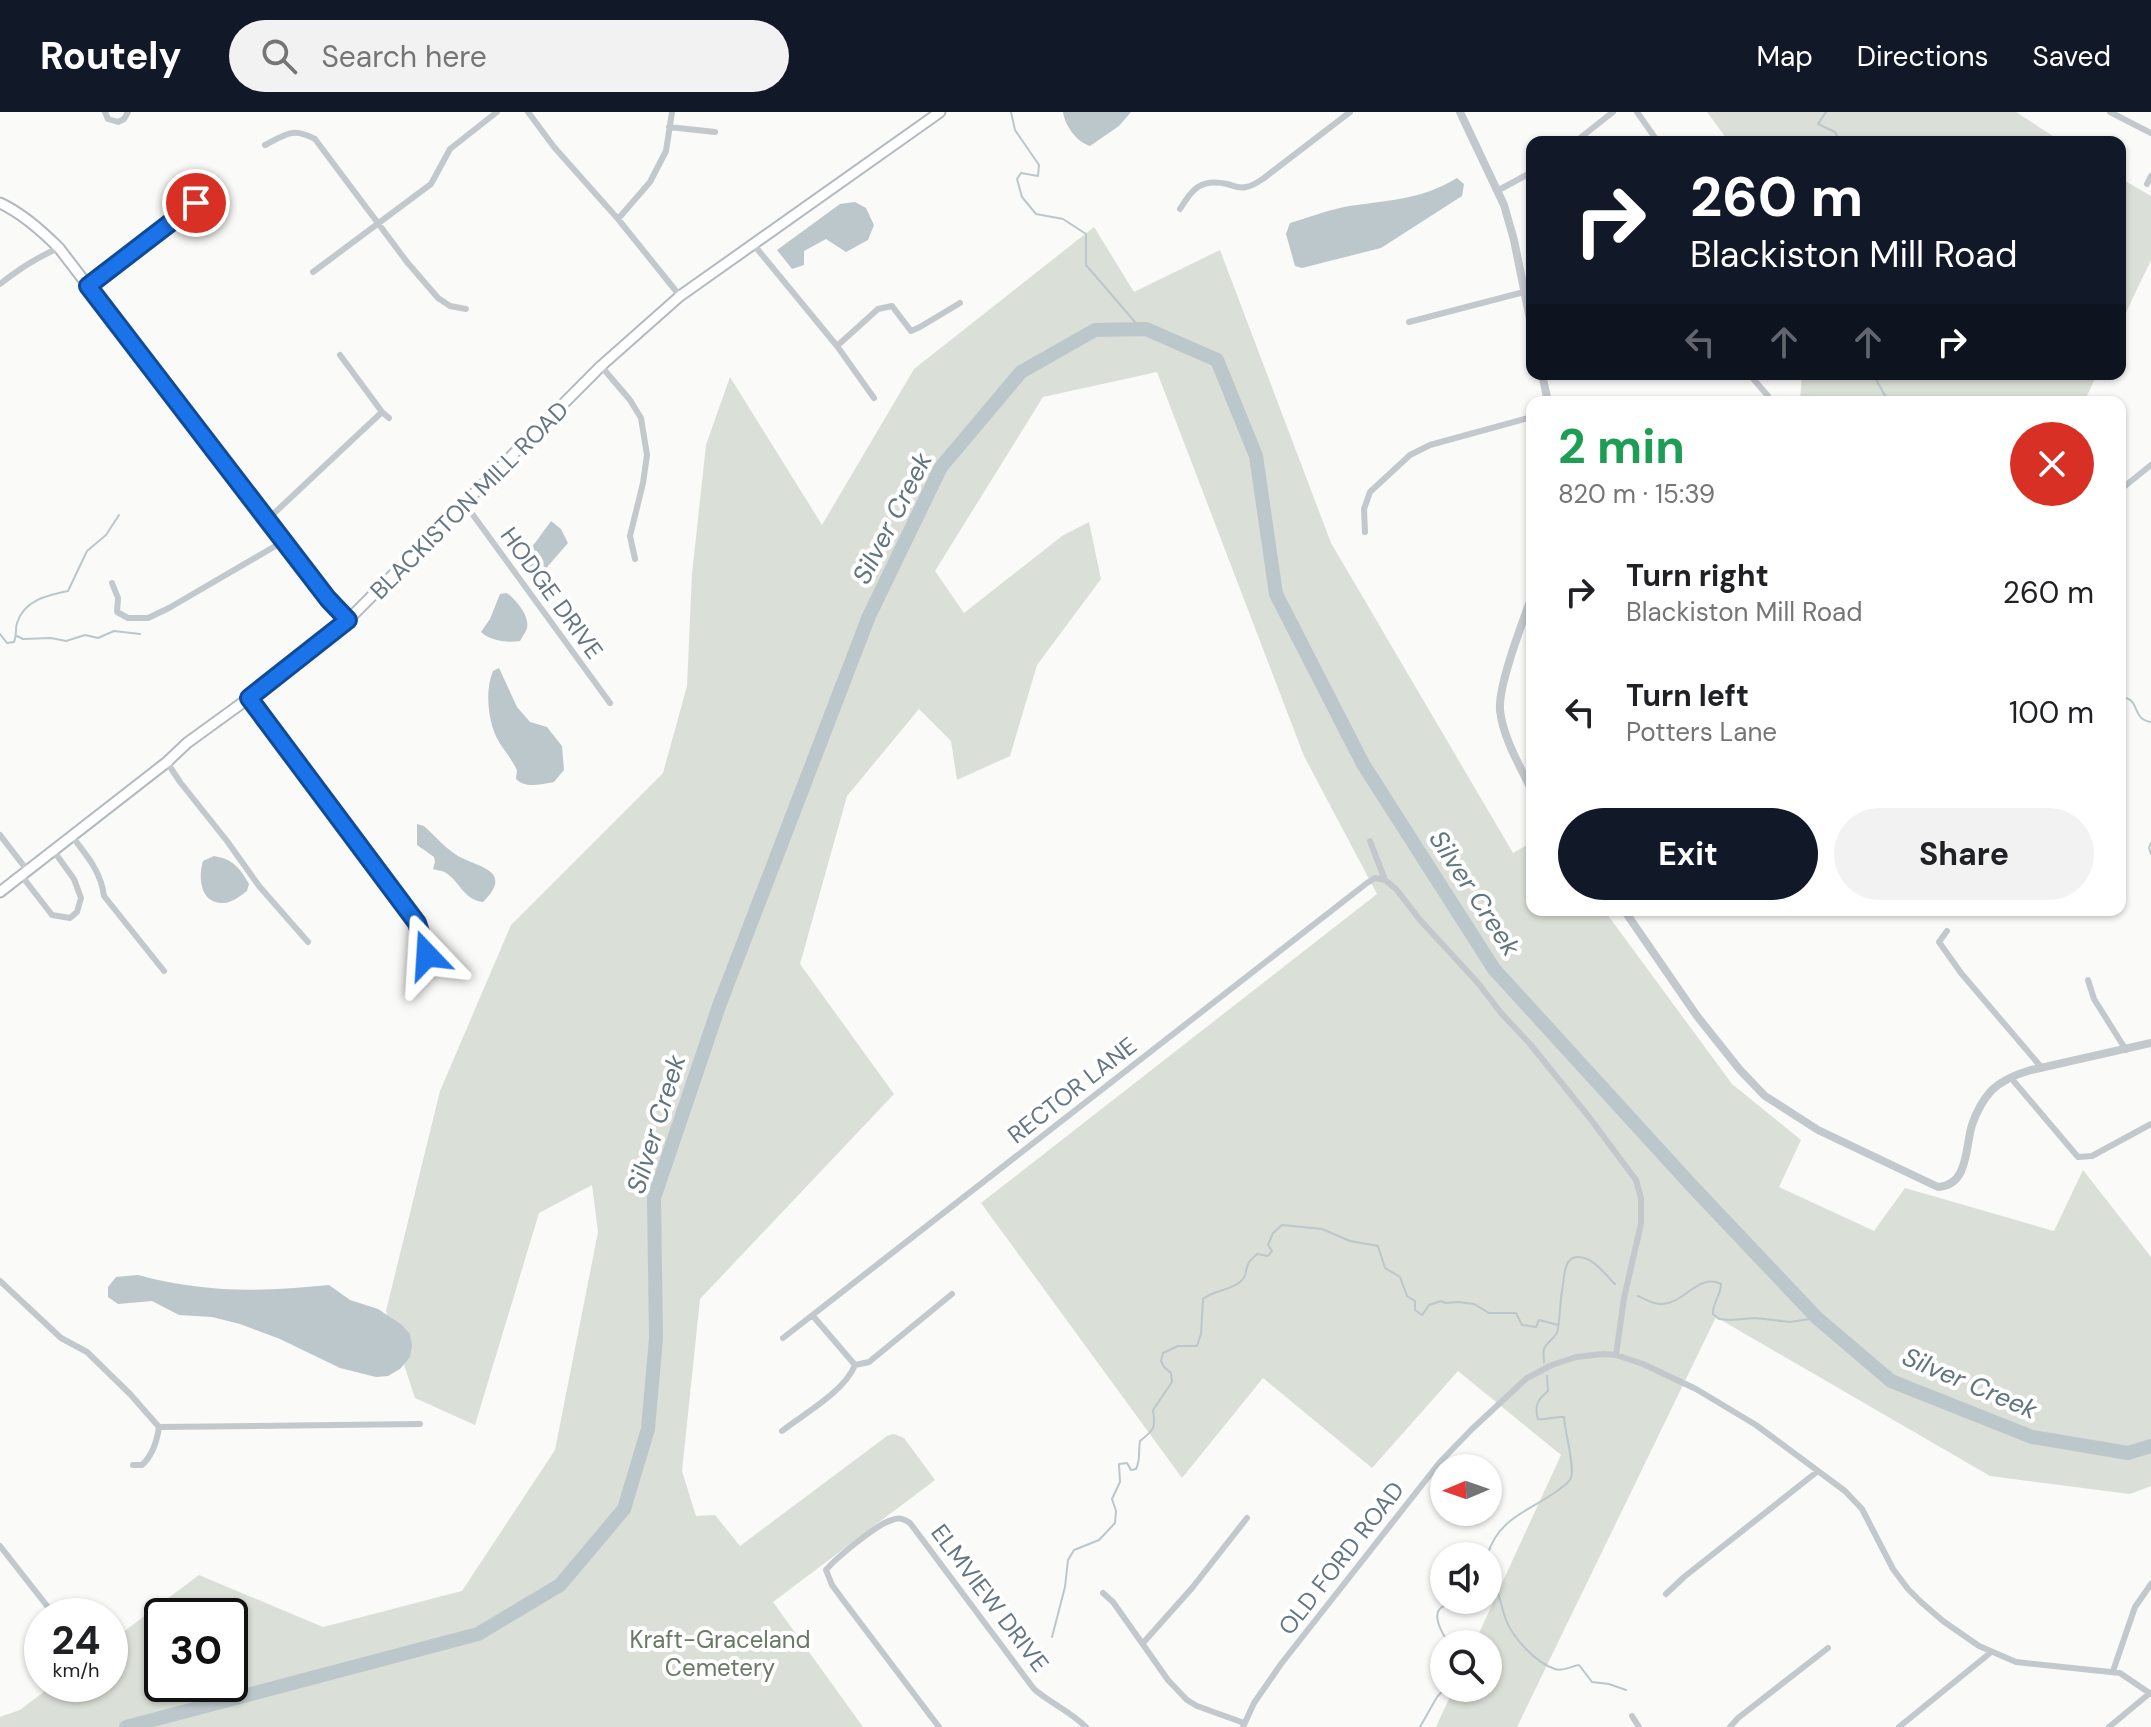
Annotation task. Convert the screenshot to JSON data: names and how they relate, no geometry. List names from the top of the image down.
{
  "streets": {
    "main road": ["BLACKISTON MILL ROAD"],
    "street": [
      "HODGE DRIVE",
      "RECTOR LANE",
      "OLD FORD ROAD",
      "ELMVIEW DRIVE"
    ]
  },
  "crossings": [
    ["BLACKISTON MILL ROAD", "HODGE DRIVE"]
  ],
  "water": ["Silver Creek"],
  "parks": ["Kraft-Graceland Cemetery"],
  "north": "left",
  "page": {
    "header": "Routely",
    "search": "Search here",
    "nav": ["Map", "Directions", "Saved"],
    "turn": ["260 m", "Blackiston Mill Road"],
    "heading": ["2 min", "820 m · 15:39"],
    "list": [
      {
        "name": "Turn right",
        "note": "Blackiston Mill Road",
        "value": "260 m"
      },
      {
        "name": "Turn left",
        "note": "Potters Lane",
        "value": "100 m"
      }
    ],
    "buttons": ["Exit", "Share"],
    "speed": "24 km/h",
    "limit": "30"
  }
}
